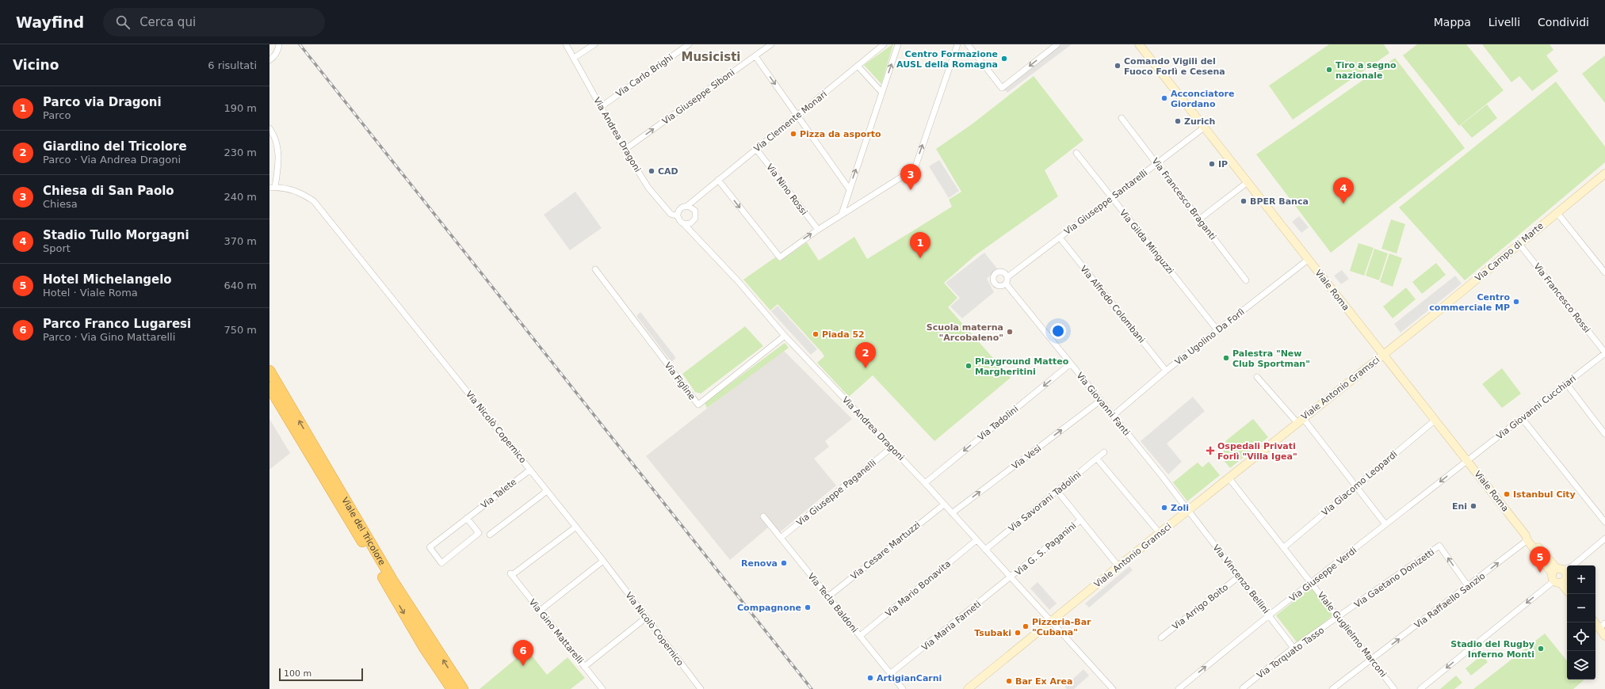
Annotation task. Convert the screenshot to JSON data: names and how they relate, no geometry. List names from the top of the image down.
{
  "streets": {
    "highway": ["Viale del Tricolore"],
    "main road": ["Via Campo di Marte", "Viale Roma", "Viale Antonio Gramsci"],
    "street": [
      "Via Carlo Brighi",
      "Via Giuseppe Siboni",
      "Via Clemente Monari",
      "Via Andrea Dragoni",
      "Via Nino Rossi",
      "Via Francesco Braganti",
      "Via Giuseppe Santarelli",
      "Via Gilda Minguzzi",
      "Via Francesco Rossi",
      "Via Alfredo Colombani",
      "Via Ugolino Da Forlì",
      "Via Figline",
      "Via Giovanni Fanti",
      "Via Giovanni Cucchiari",
      "Via Tadolini",
      "Via Nicolò Copernico",
      "Via Vesi",
      "Via Giacomo Leopardi",
      "Via Giuseppe Paganelli",
      "Via Talete",
      "Via Savorani Tadolini",
      "Via G. S. Paganini",
      "Via Cesare Martuzzi",
      "Via Giuseppe Verdi",
      "Via Gaetano Donizetti",
      "Via Vincenzo Bellini",
      "Via Mario Bonavita",
      "Via Raffaello Sanzio",
      "Via Tecla Baldoni",
      "Via Arrigo Boito",
      "Via Maria Farneti",
      "Via Gino Mattarelli",
      "Viale Guglielmo Marconi",
      "Via Torquato Tasso"
    ]
  },
  "crossings": [
    ["Via Carlo Brighi", "Via Andrea Dragoni"],
    ["Via Giuseppe Siboni", "Via Andrea Dragoni"],
    ["Via Clemente Monari", "Via Andrea Dragoni"],
    ["Via Clemente Monari", "Via Nino Rossi"],
    ["Via Andrea Dragoni", "Via Figline"],
    ["Via Andrea Dragoni", "Viale Antonio Gramsci"],
    ["Via Andrea Dragoni", "Via Tadolini"],
    ["Via Andrea Dragoni", "Via Vesi"],
    ["Via Andrea Dragoni", "Via Giuseppe Paganelli"],
    ["Via Andrea Dragoni", "Via Savorani Tadolini"],
    ["Via Andrea Dragoni", "Via G. S. Paganini"],
    ["Via Andrea Dragoni", "Via Cesare Martuzzi"],
    ["Via Andrea Dragoni", "Via Mario Bonavita"],
    ["Via Andrea Dragoni", "Via Maria Farneti"],
    ["Via Francesco Braganti", "Via Giuseppe Santarelli"],
    ["Via Giuseppe Santarelli", "Via Gilda Minguzzi"],
    ["Via Giuseppe Santarelli", "Viale Roma"],
    ["Via Giuseppe Santarelli", "Via Alfredo Colombani"],
    ["Via Giuseppe Santarelli", "Via Giovanni Fanti"],
    ["Via Gilda Minguzzi", "Via Ugolino Da Forlì"],
    ["Via Campo di Marte", "Viale Roma"],
    ["Via Campo di Marte", "Via Francesco Rossi"],
    ["Via Campo di Marte", "Viale Antonio Gramsci"],
    ["Viale Roma", "Via Ugolino Da Forlì"],
    ["Viale Roma", "Viale Antonio Gramsci"],
    ["Viale Roma", "Via Giovanni Cucchiari"],
    ["Viale Roma", "Via Giacomo Leopardi"],
    ["Viale Roma", "Via Giuseppe Verdi"],
    ["Viale Roma", "Via Raffaello Sanzio"],
    ["Via Francesco Rossi", "Via Giovanni Cucchiari"],
    ["Via Alfredo Colombani", "Via Ugolino Da Forlì"],
    ["Via Ugolino Da Forlì", "Via Giovanni Fanti"],
    ["Viale Antonio Gramsci", "Via Giovanni Fanti"],
    ["Viale Antonio Gramsci", "Via Vincenzo Bellini"],
    ["Viale Antonio Gramsci", "Viale Guglielmo Marconi"],
    ["Via Giovanni Fanti", "Via Tadolini"],
    ["Via Giovanni Fanti", "Via Vesi"],
    ["Via Giovanni Fanti", "Via Vincenzo Bellini"],
    ["Via Giovanni Cucchiari", "Via Giuseppe Verdi"],
    ["Via Nicolò Copernico", "Via Talete"],
    ["Via Nicolò Copernico", "Via Gino Mattarelli"],
    ["Via Giacomo Leopardi", "Viale Guglielmo Marconi"],
    ["Via Giuseppe Paganelli", "Via Tecla Baldoni"],
    ["Via G. S. Paganini", "Via Maria Farneti"],
    ["Via Cesare Martuzzi", "Via Tecla Baldoni"],
    ["Via Giuseppe Verdi", "Via Vincenzo Bellini"],
    ["Via Giuseppe Verdi", "Viale Guglielmo Marconi"],
    ["Via Gaetano Donizetti", "Via Raffaello Sanzio"],
    ["Via Gaetano Donizetti", "Viale Guglielmo Marconi"],
    ["Via Gaetano Donizetti", "Via Torquato Tasso"],
    ["Via Vincenzo Bellini", "Via Arrigo Boito"],
    ["Via Vincenzo Bellini", "Via Torquato Tasso"],
    ["Via Mario Bonavita", "Via Tecla Baldoni"],
    ["Via Raffaello Sanzio", "Viale Guglielmo Marconi"],
    ["Via Tecla Baldoni", "Via Maria Farneti"],
    ["Viale Guglielmo Marconi", "Via Torquato Tasso"]
  ],
  "one_way": [
    "Via Giuseppe Siboni",
    "Via Tadolini",
    "Via Vesi",
    "Via Raffaello Sanzio"
  ],
  "districts": ["Musicisti"],
  "places": {
    "other": [
      "Centro Formazione AUSL della Romagna",
      "Comando Vigili del Fuoco Forlì e Cesena",
      "Tiro a segno nazionale",
      "Acconciatore Giordano",
      "Zurich",
      "Pizza da asporto",
      "IP",
      "CAD",
      "BPER Banca",
      "Centro commerciale MP",
      "Scuola materna \"Arcobaleno\"",
      "Piada 52",
      "Palestra \"New Club Sportman\"",
      "Playground Matteo Margheritini",
      "Istanbul City",
      "Eni",
      "Zoli",
      "Renova",
      "Compagnone",
      "Pizzeria-Bar \"Cubana\"",
      "Tsubaki",
      "Stadio del Rugby Inferno Monti",
      "ArtigianCarni",
      "Bar Ex Area"
    ],
    "health": ["Ospedali Privati Forlì \"Villa Igea\""]
  },
  "scale_bar": "100 m",
  "page": {
    "header": "Wayfind",
    "search": "Cerca qui",
    "nav": ["Mappa", "Livelli", "Condividi"],
    "heading": ["Vicino", "6 risultati"],
    "list": [
      {
        "mark": "1",
        "name": "Parco via Dragoni",
        "note": "Parco",
        "value": "190 m"
      },
      {
        "mark": "2",
        "name": "Giardino del Tricolore",
        "note": "Parco · Via Andrea Dragoni",
        "value": "230 m"
      },
      {
        "mark": "3",
        "name": "Chiesa di San Paolo",
        "note": "Chiesa",
        "value": "240 m"
      },
      {
        "mark": "4",
        "name": "Stadio Tullo Morgagni",
        "note": "Sport",
        "value": "370 m"
      },
      {
        "mark": "5",
        "name": "Hotel Michelangelo",
        "note": "Hotel · Viale Roma",
        "value": "640 m"
      },
      {
        "mark": "6",
        "name": "Parco Franco Lugaresi",
        "note": "Parco · Via Gino Mattarelli",
        "value": "750 m"
      }
    ],
    "pins": [
      "3",
      "4",
      "1",
      "2",
      "5",
      "6"
    ],
    "map_buttons": ["+", "−"],
    "scale": "100 m"
  }
}
